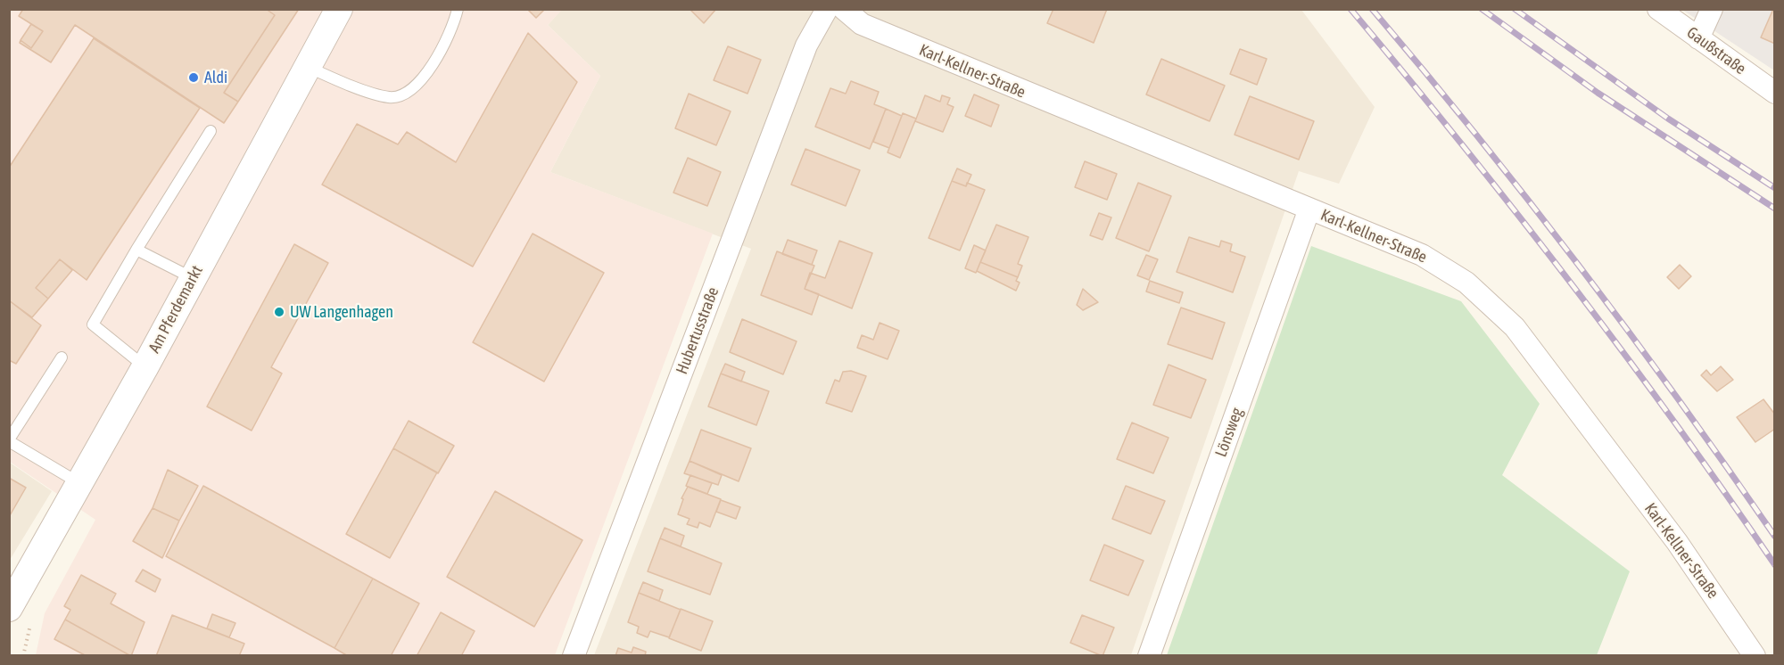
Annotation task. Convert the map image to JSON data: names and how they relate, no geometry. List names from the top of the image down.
{
  "streets": {
    "street": [
      "Gaußstraße",
      "Karl-Kellner-Straße",
      "Am Pferdemarkt",
      "Hubertusstraße",
      "Lönsweg"
    ]
  },
  "crossings": [
    ["Karl-Kellner-Straße", "Lönsweg"]
  ],
  "places": ["Aldi", "UW Langenhagen"]
}
